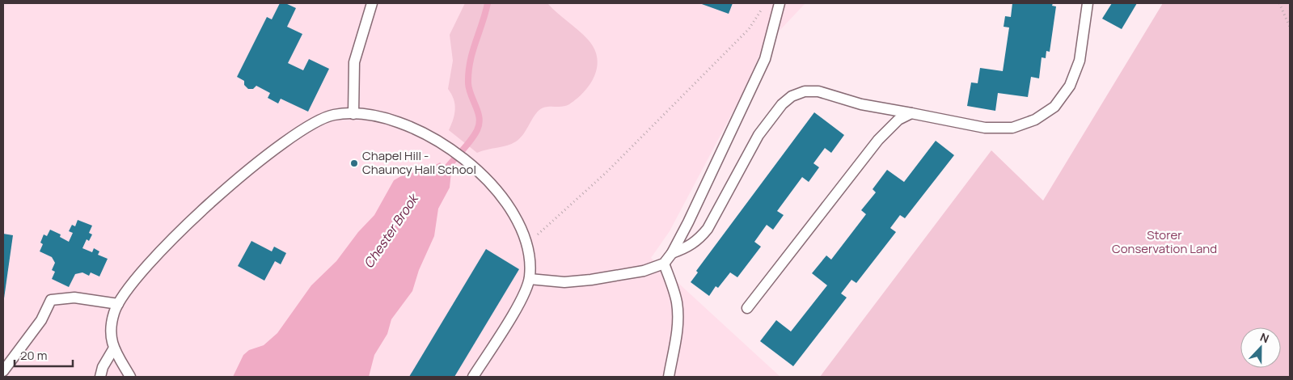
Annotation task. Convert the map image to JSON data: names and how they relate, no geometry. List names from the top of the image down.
{
  "water": ["Chester Brook"],
  "parks": ["Storer Conservation Land"],
  "places": ["Chapel Hill - Chauncy Hall School"],
  "scale_bar": "20 m",
  "north": "top"
}
